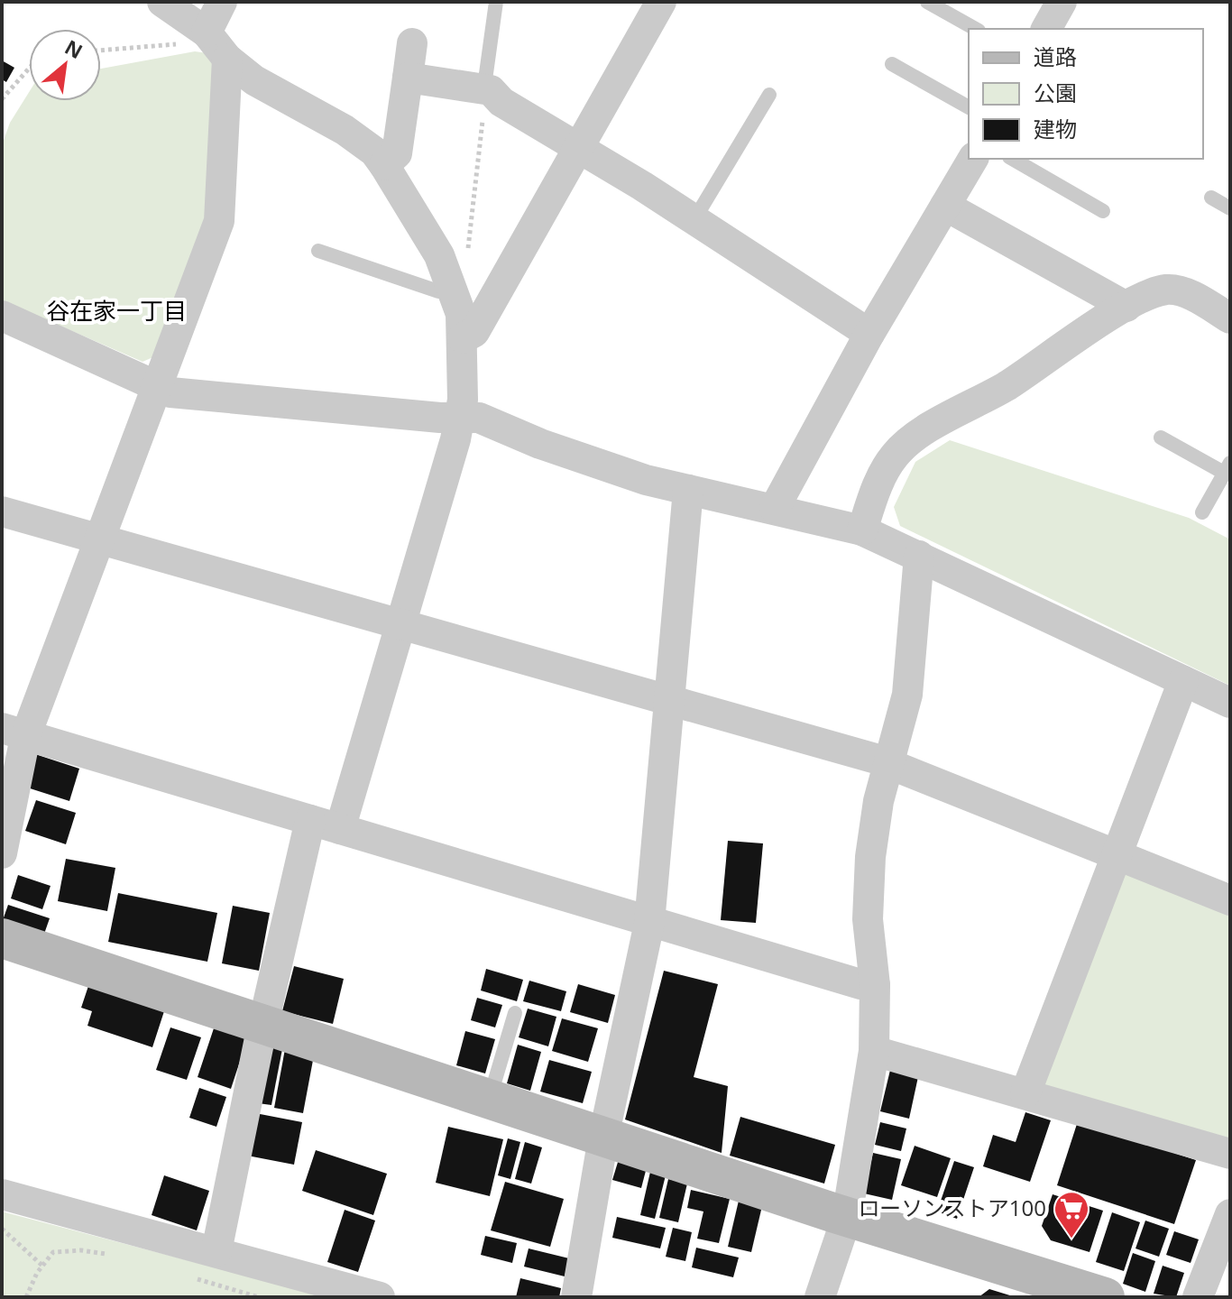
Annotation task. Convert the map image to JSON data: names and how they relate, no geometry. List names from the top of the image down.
{
  "districts": ["谷在家一丁目"],
  "places": {
    "supermarket": ["ローソンストア100"]
  },
  "legend": ["道路", "公園", "建物"],
  "north": "top right"
}
